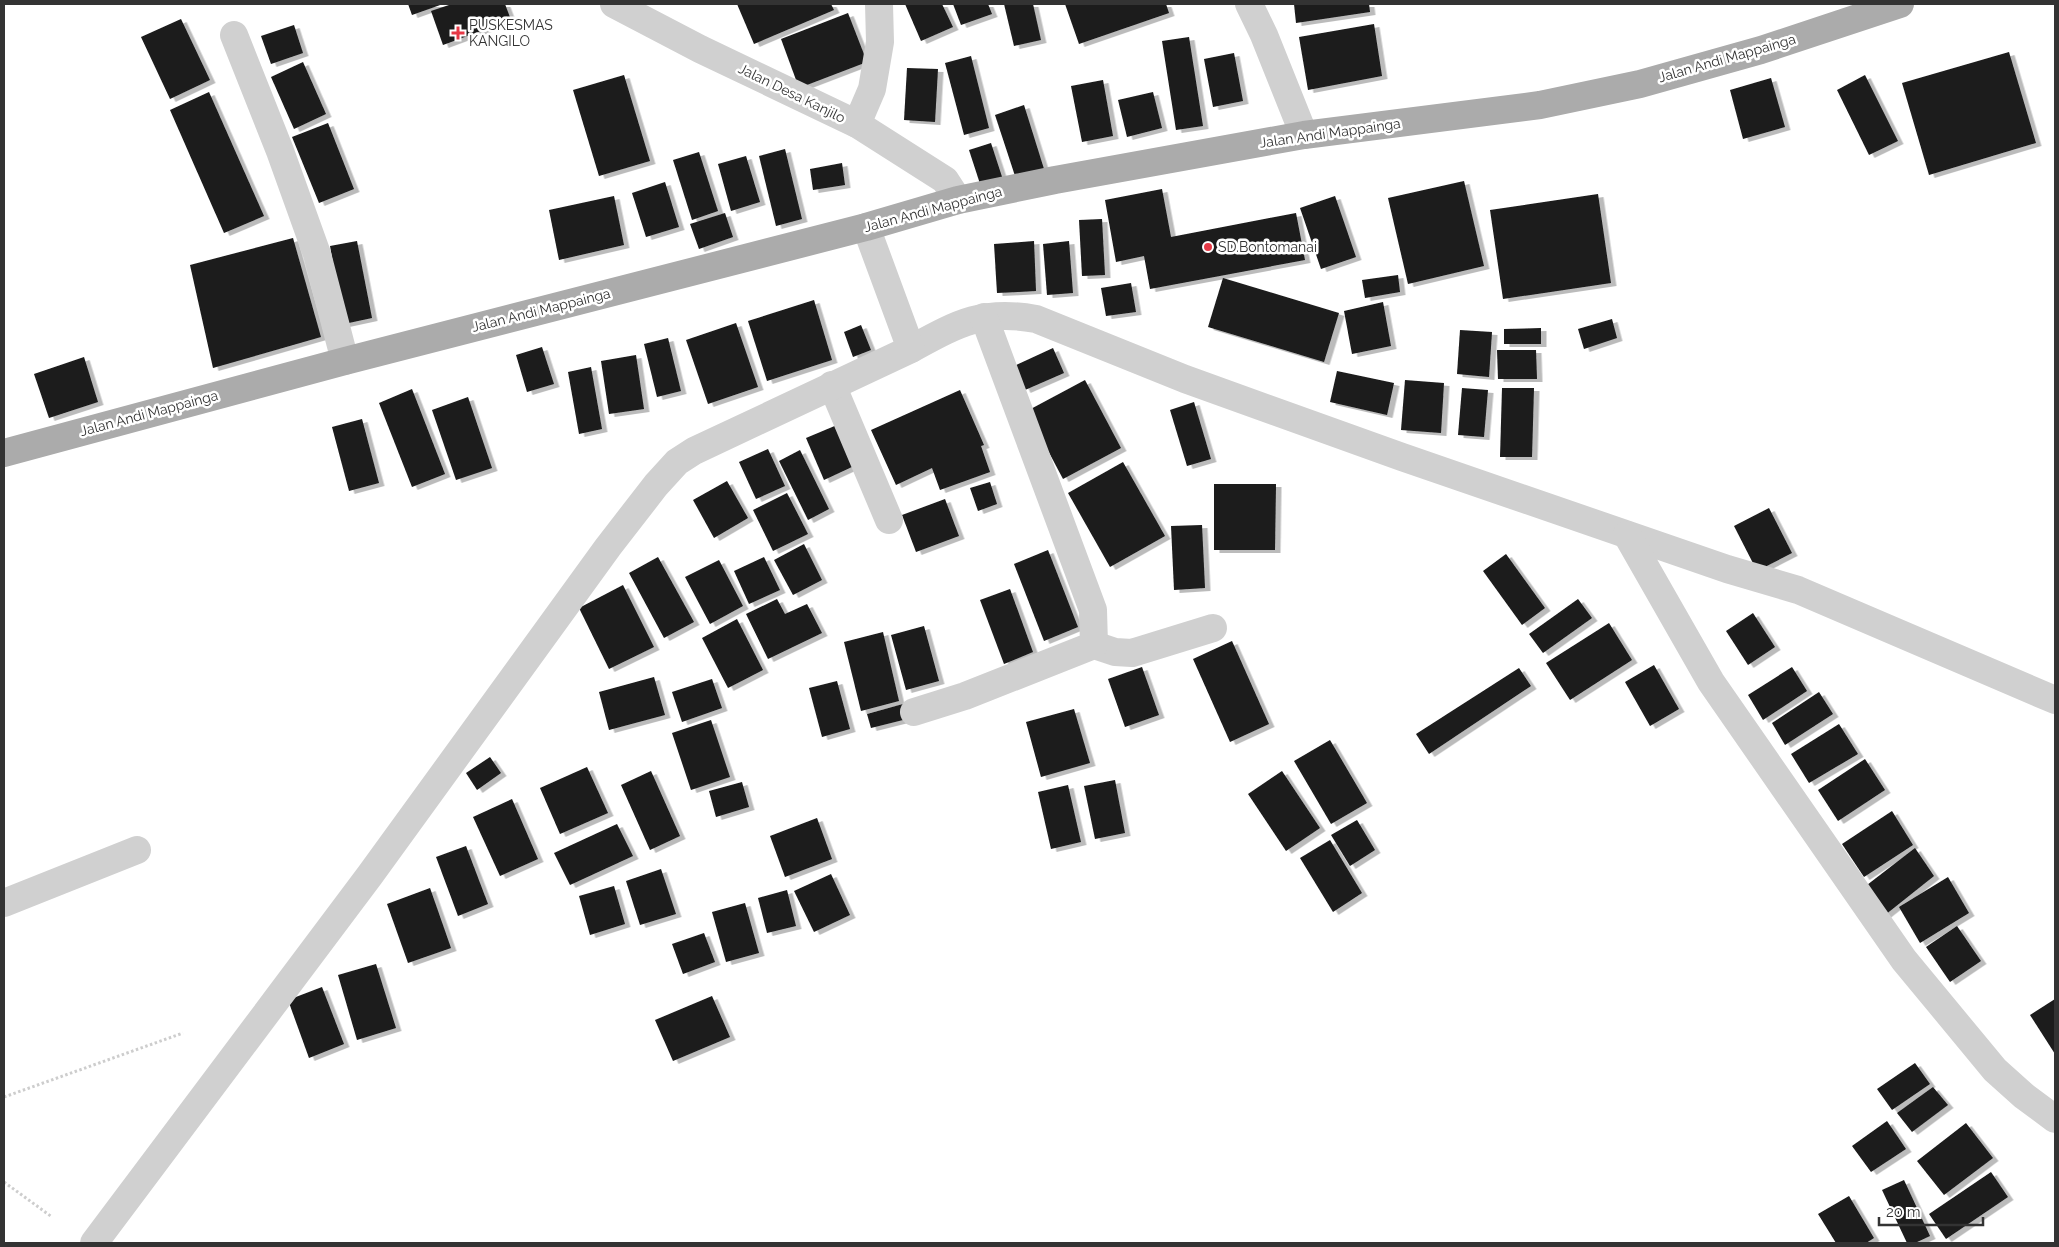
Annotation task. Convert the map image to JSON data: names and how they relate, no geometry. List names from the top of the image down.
{
  "streets": {
    "main road": ["Jalan Andi Mappainga"],
    "street": ["Jalan Desa Kanjilo"]
  },
  "crossings": [
    ["Jalan Andi Mappainga", "Jalan Desa Kanjilo"]
  ],
  "places": {
    "health": ["PUSKESMAS KANGILO"],
    "other": ["SD.Bontomanai"]
  },
  "scale_bar": "20 m"
}
